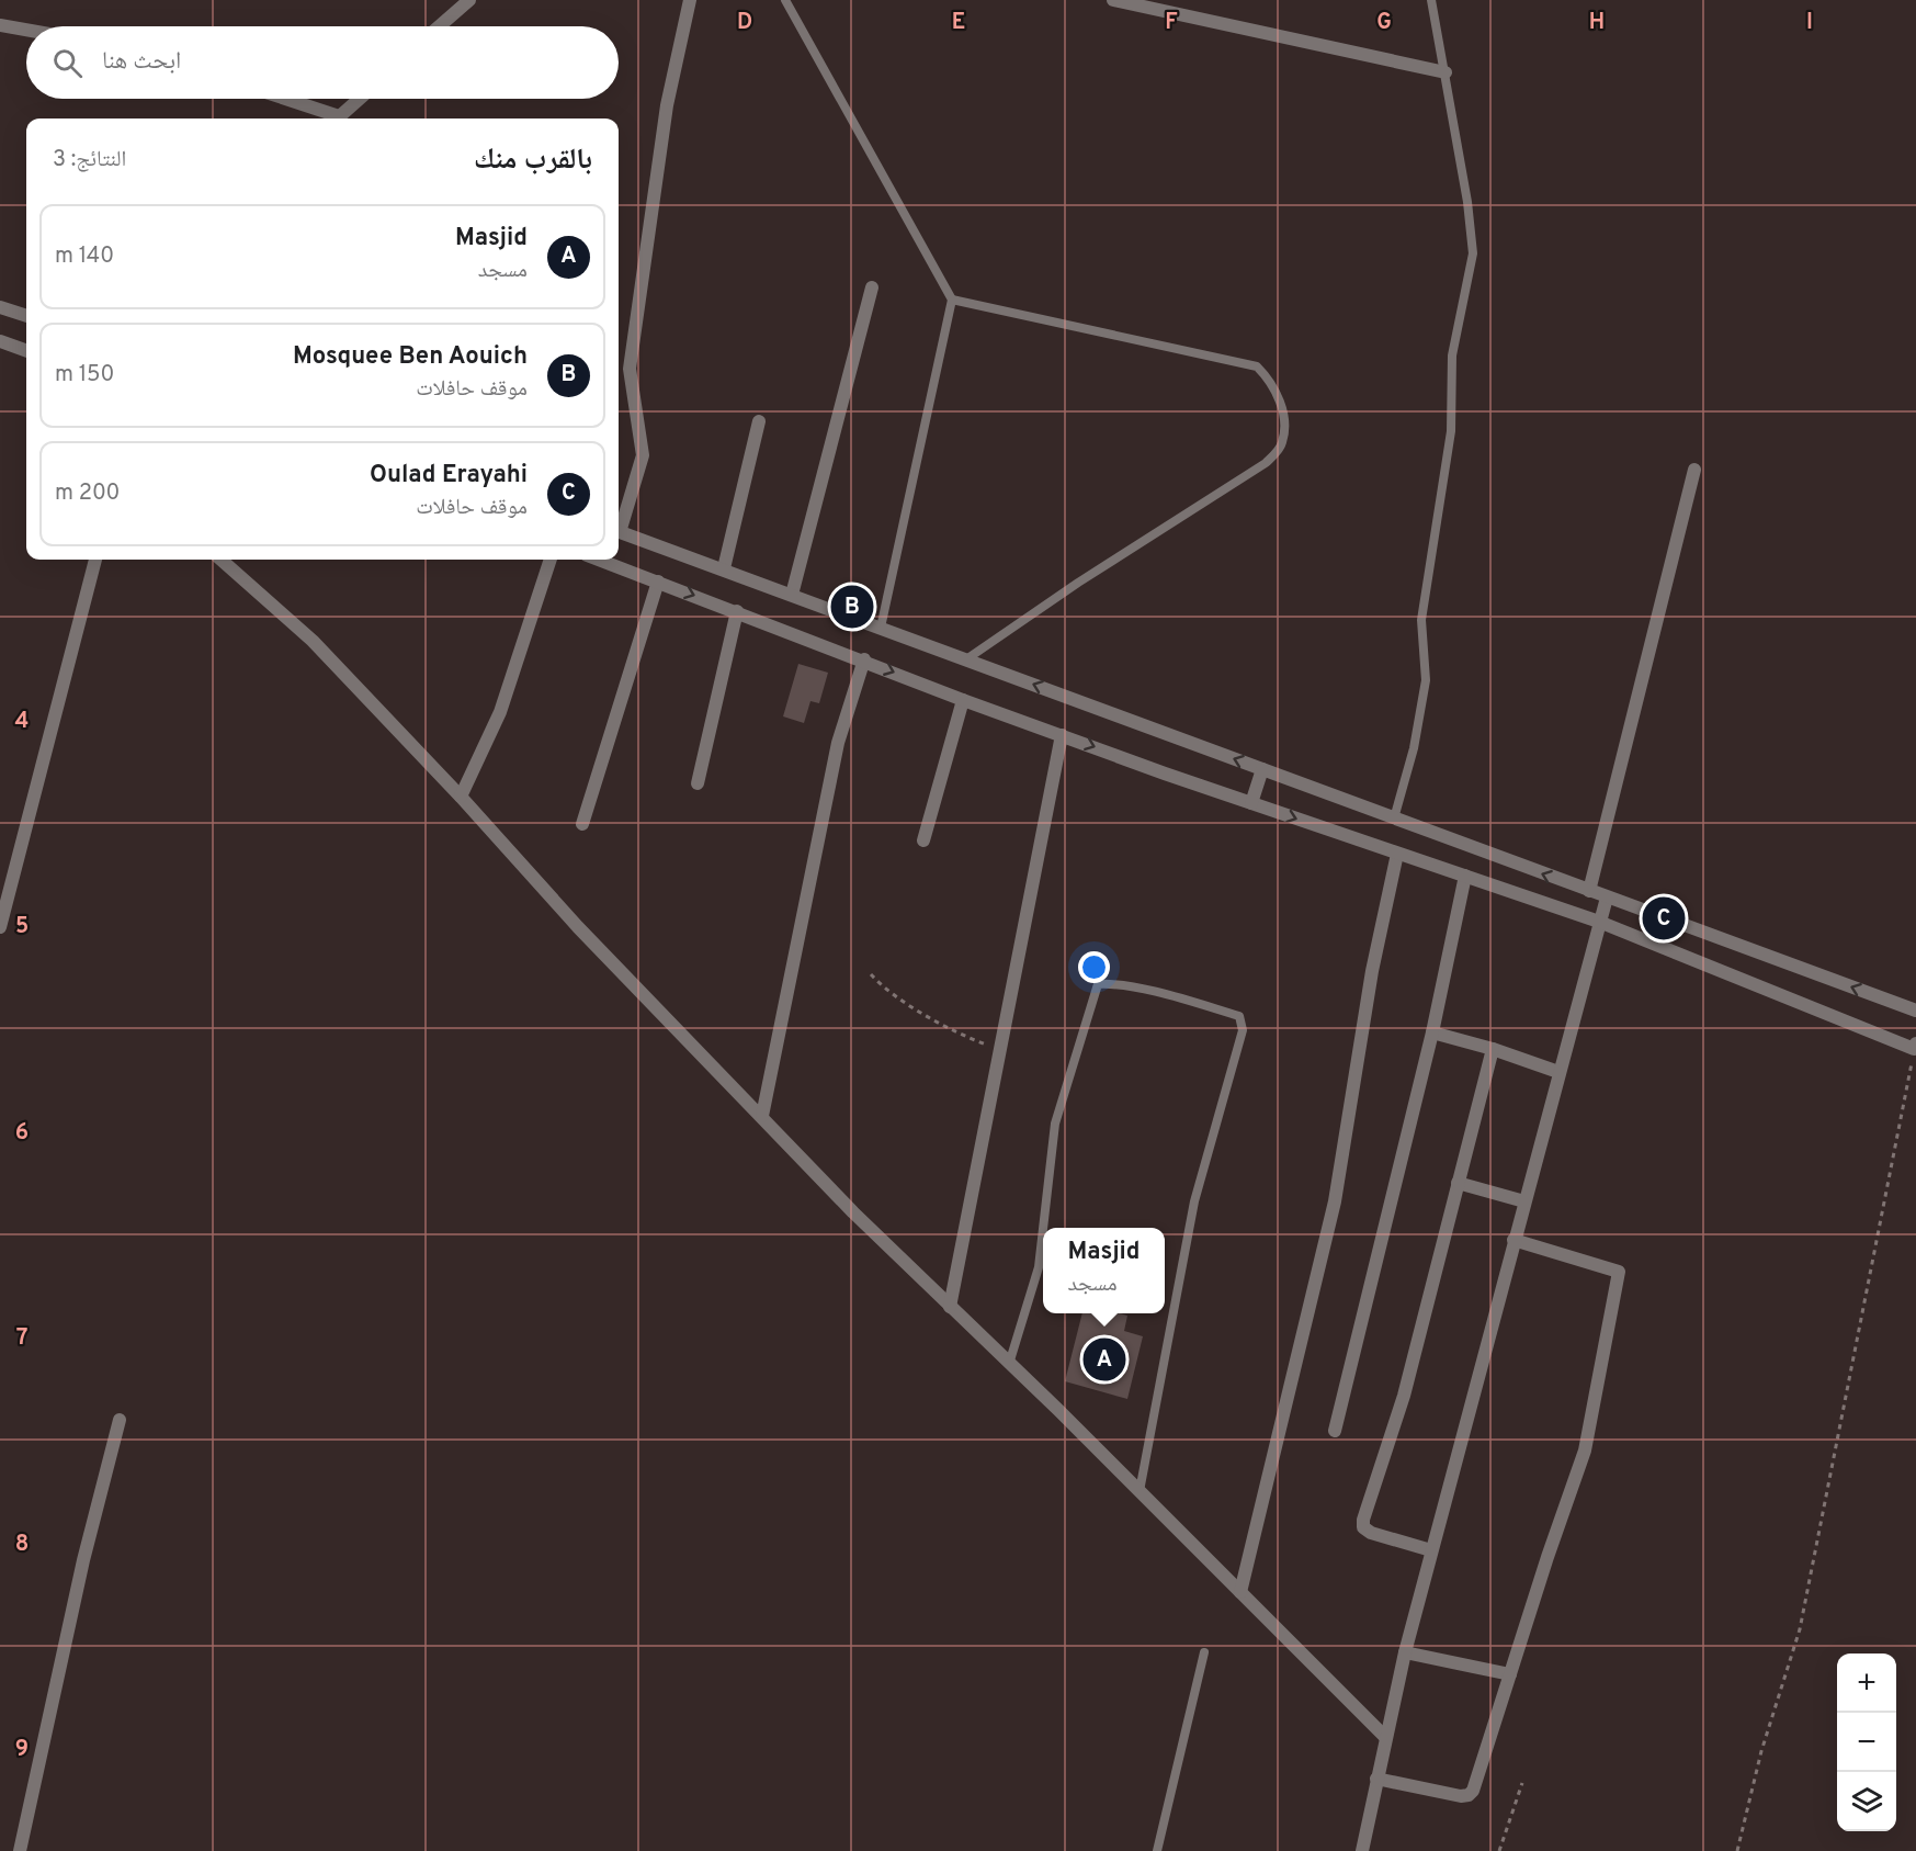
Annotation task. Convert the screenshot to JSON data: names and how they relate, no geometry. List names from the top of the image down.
{
  "page": {
    "search": "ابحث هنا",
    "heading": ["بالقرب منك", "النتائج: 3"],
    "list": [
      {
        "mark": "A",
        "name": "Masjid",
        "note": "مسجد",
        "value": "140 m"
      },
      {
        "mark": "B",
        "name": "Mosquee Ben Aouich",
        "note": "موقف حافلات",
        "value": "150 m"
      },
      {
        "mark": "C",
        "name": "Oulad Erayahi",
        "note": "موقف حافلات",
        "value": "200 m"
      }
    ],
    "pins": ["B", "C", "A"],
    "popup": ["Masjid", "مسجد"],
    "map_buttons": ["+", "−"]
  },
  "grid": {
    "columns": [
      "D",
      "E",
      "F",
      "G",
      "H",
      "I"
    ],
    "rows": [
      "4",
      "5",
      "6",
      "7",
      "8",
      "9"
    ]
  }
}
